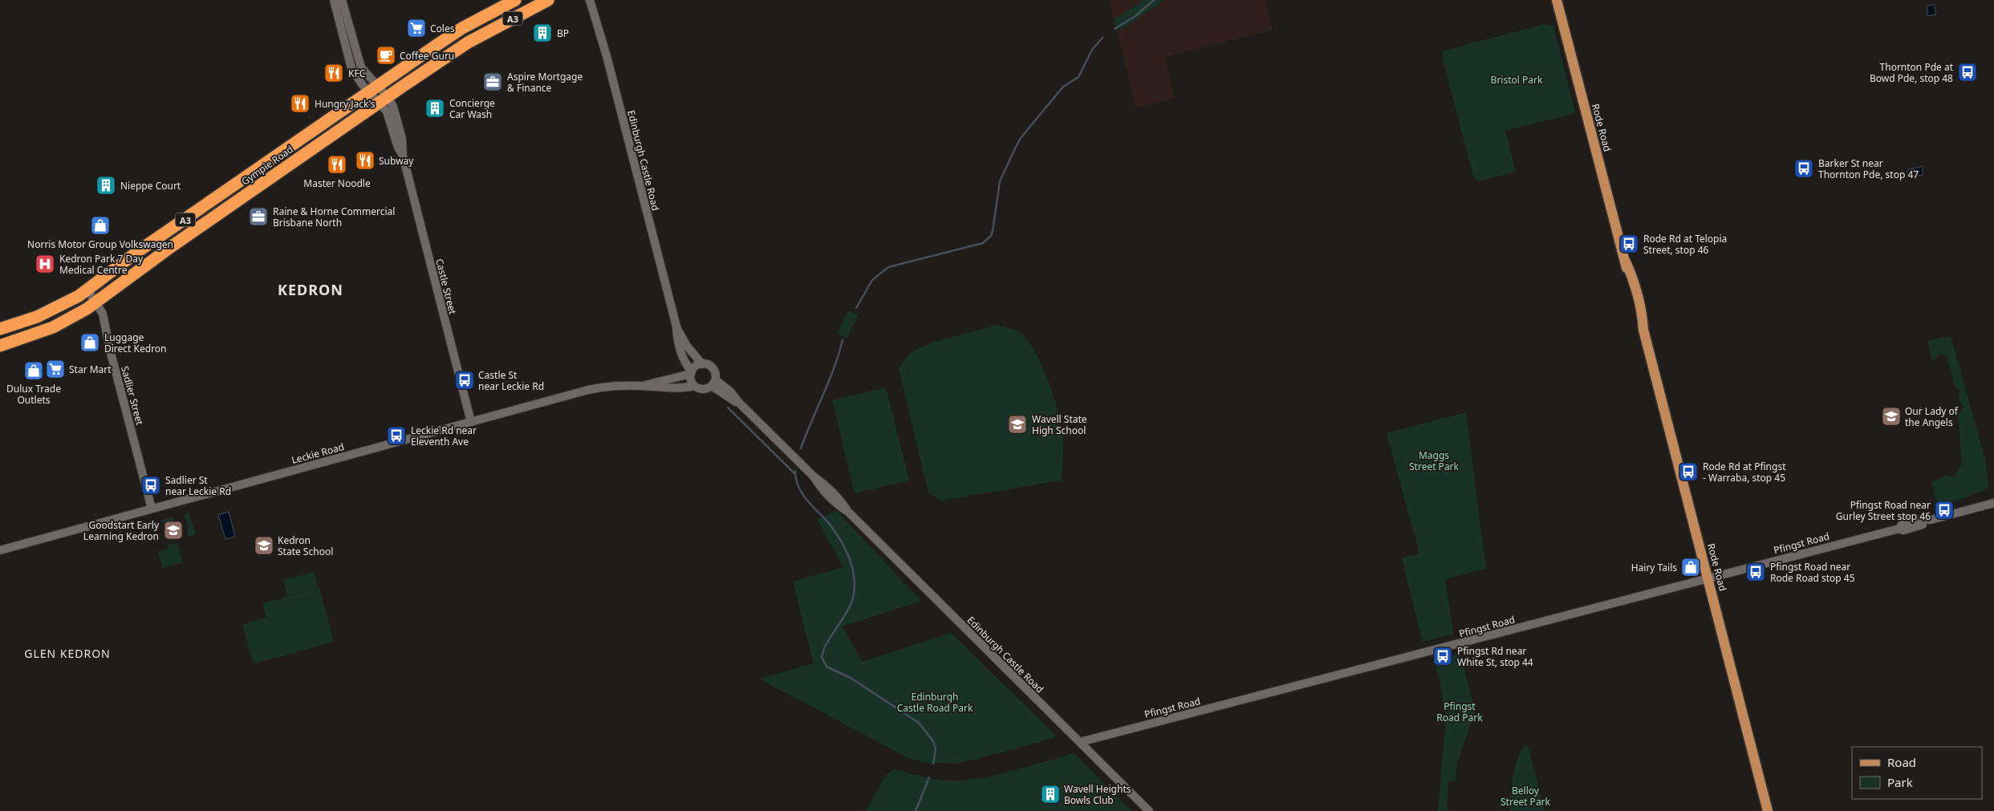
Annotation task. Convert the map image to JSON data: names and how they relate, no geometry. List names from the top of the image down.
{
  "streets": {
    "highway": ["A3", "Gympie Road"],
    "main road": ["Rode Road"],
    "street": [
      "Edinburgh Castle Road",
      "Castle Street",
      "Sadlier Street",
      "Leckie Road",
      "Pfingst Road"
    ]
  },
  "crossings": [
    ["Rode Road", "Pfingst Road"],
    ["Edinburgh Castle Road", "Leckie Road"],
    ["Edinburgh Castle Road", "Pfingst Road"],
    ["Gympie Road", "Castle Street"],
    ["Gympie Road", "Sadlier Street"],
    ["Castle Street", "Leckie Road"],
    ["Sadlier Street", "Leckie Road"]
  ],
  "districts": ["KEDRON", "GLEN KEDRON"],
  "parks": [
    "Bristol Park",
    "Maggs Street Park",
    "Edinburgh Castle Road Park",
    "Pfingst Road Park",
    "Belloy Street Park"
  ],
  "places": {
    "supermarket": ["Coles", "Star Mart"],
    "building": [
      "BP",
      "Concierge Car Wash",
      "Nieppe Court",
      "Wavell Heights Bowls Club"
    ],
    "cafe": ["Coffee Guru"],
    "bus stop": [
      "Thornton Pde at Bowd Pde, stop 48",
      "Barker St near Thornton Pde, stop 47",
      "Rode Rd at Telopia Street, stop 46",
      "Castle St near Leckie Rd",
      "Leckie Rd near Eleventh Ave",
      "Rode Rd at Pfingst - Warraba, stop 45",
      "Sadlier St near Leckie Rd",
      "Pfingst Road near Gurley Street stop 46",
      "Pfingst Road near Rode Road stop 45",
      "Pfingst Rd near White St, stop 44"
    ],
    "restaurant": [
      "KFC",
      "Hungry Jack's",
      "Subway",
      "Master Noodle"
    ],
    "office": ["Aspire Mortgage & Finance", "Raine & Horne Commercial Brisbane North"],
    "shop": [
      "Norris Motor Group Volkswagen",
      "Luggage Direct Kedron",
      "Dulux Trade Outlets",
      "Hairy Tails"
    ],
    "hospital": ["Kedron Park 7 Day Medical Centre"],
    "school or university": [
      "Our Lady of the Angels",
      "Wavell State High School",
      "Goodstart Early Learning Kedron",
      "Kedron State School"
    ]
  },
  "legend": ["Road", "Park"]
}
